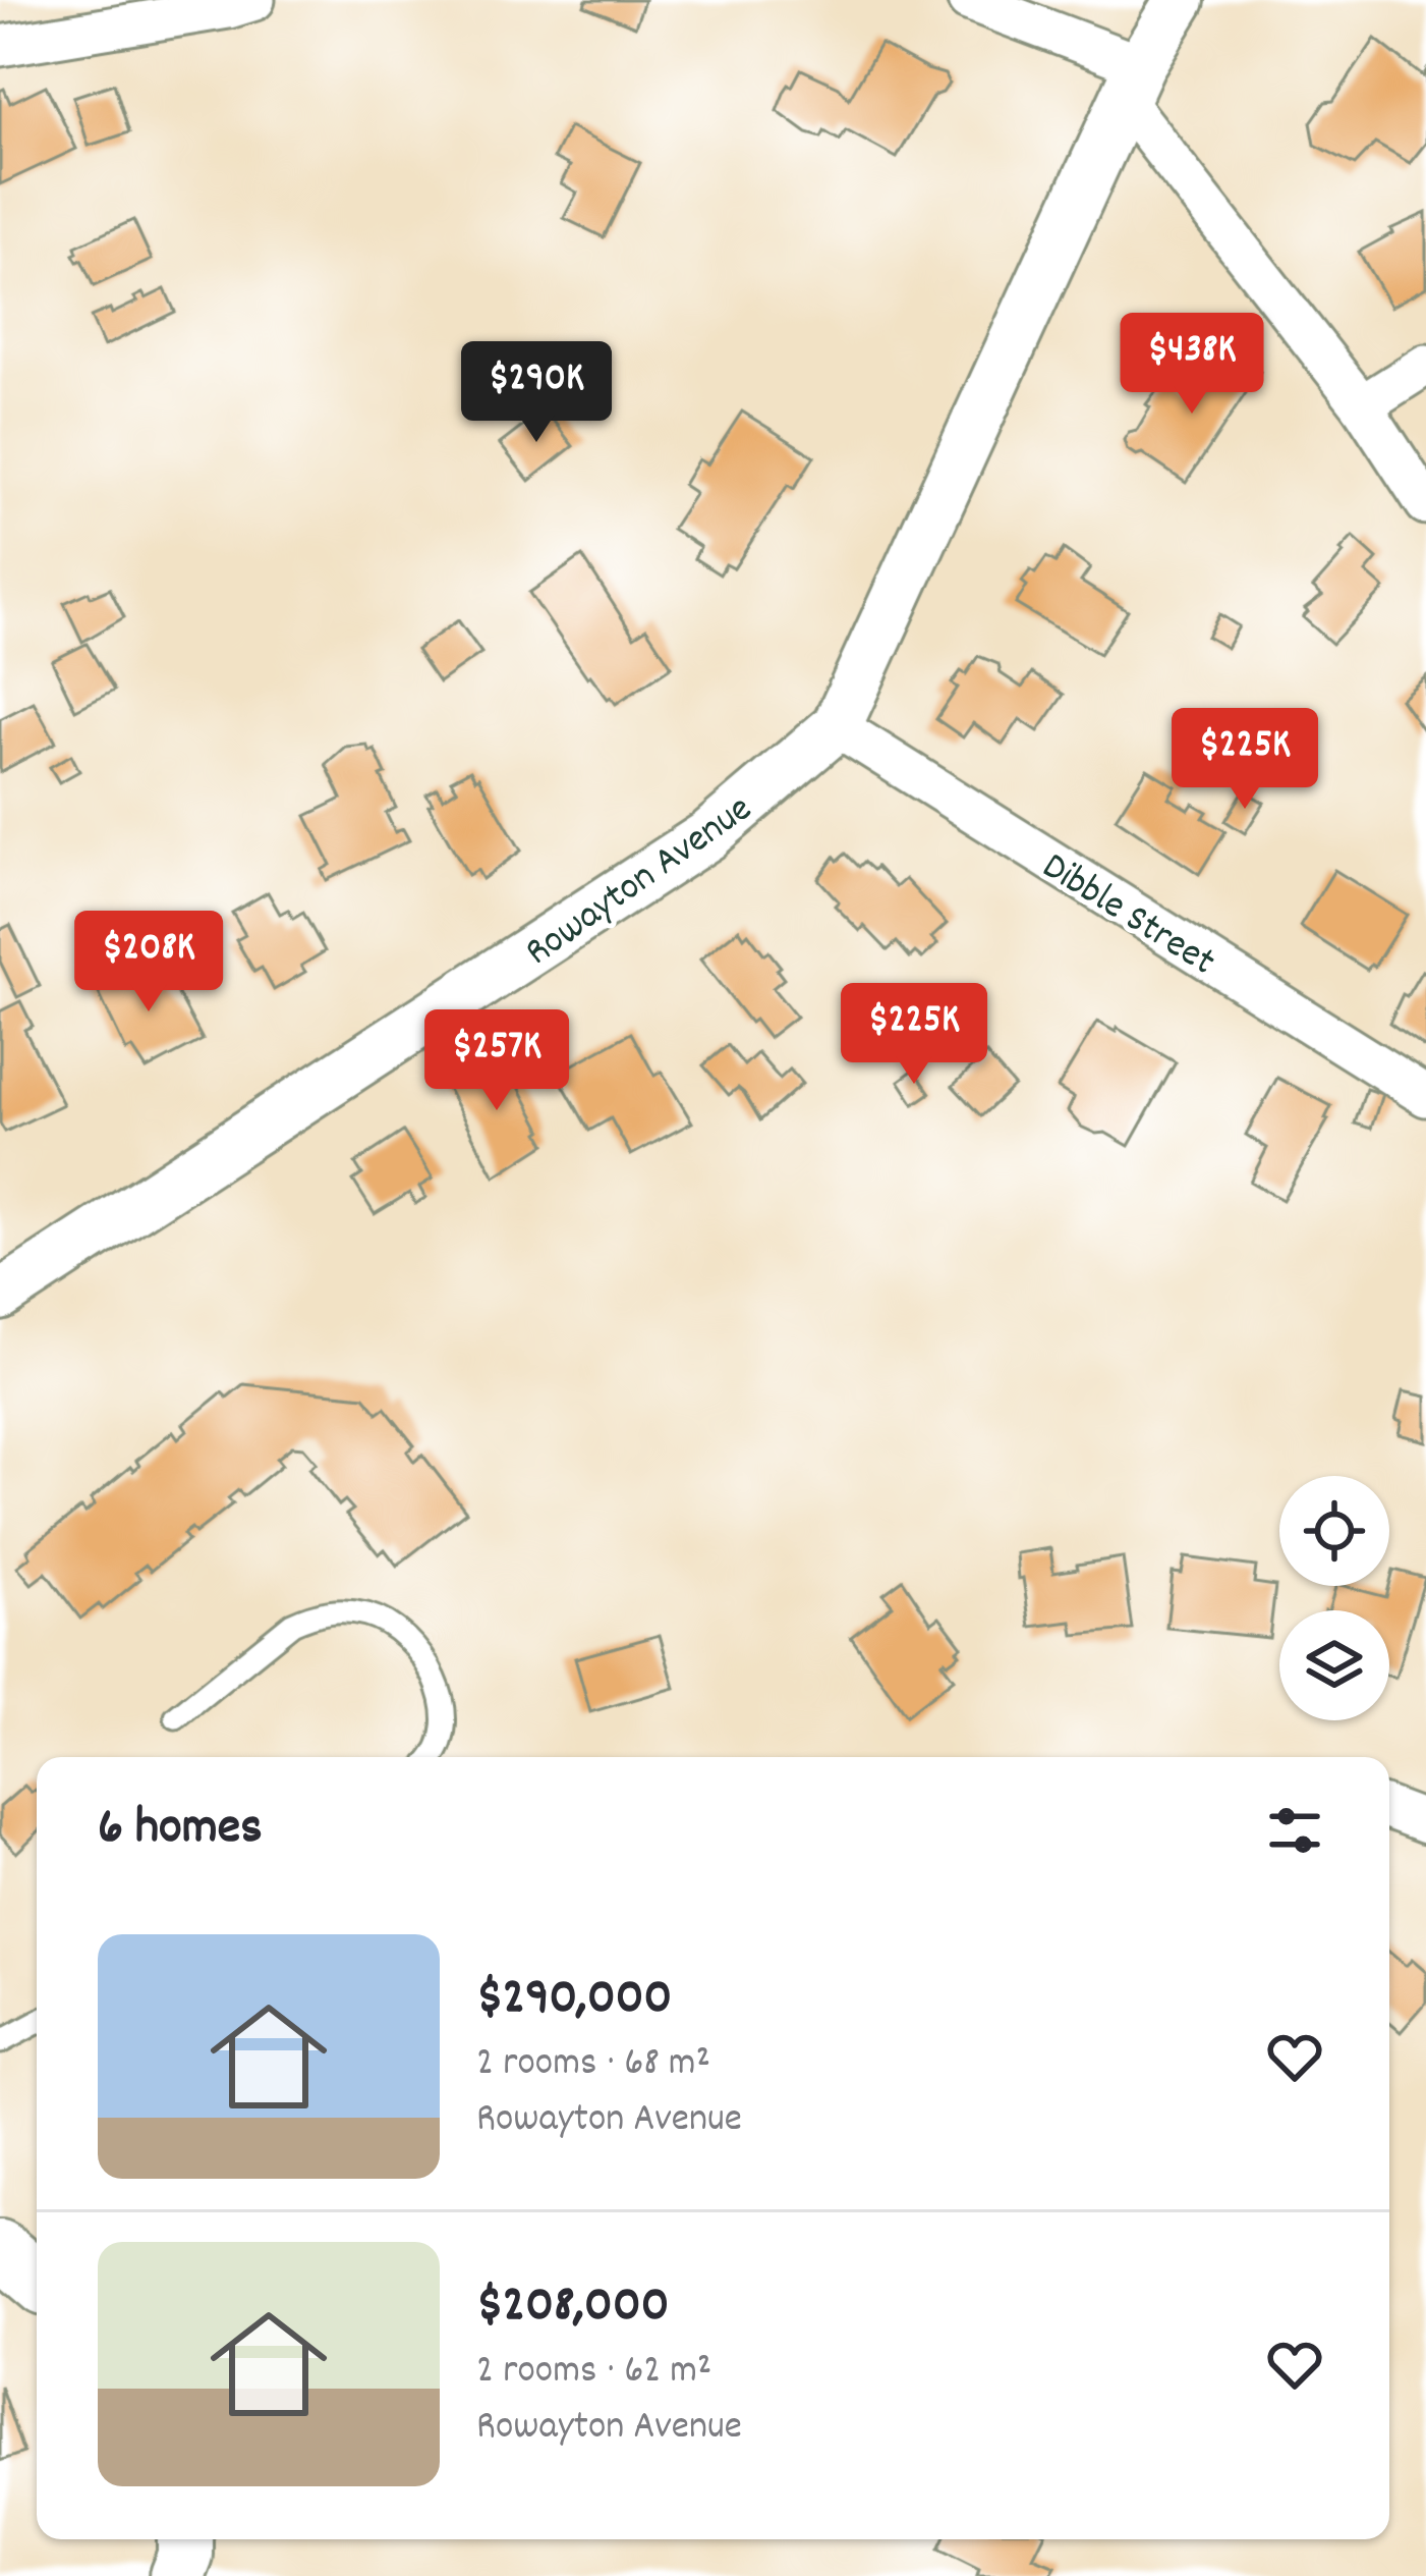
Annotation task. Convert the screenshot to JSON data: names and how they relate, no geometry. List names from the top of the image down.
{
  "streets": {
    "street": ["Rowayton Avenue", "Dibble Street"]
  },
  "crossings": [
    ["Rowayton Avenue", "Dibble Street"]
  ],
  "page": {
    "price": [
      "$438K",
      "$290K",
      "$225K",
      "$208K",
      "$225K",
      "$257K"
    ],
    "heading": "6 homes",
    "list": [
      {
        "name": "$290,000",
        "note": "2 rooms · 68 m² · Rowayton Avenue"
      },
      {
        "name": "$208,000",
        "note": "2 rooms · 62 m² · Rowayton Avenue"
      }
    ]
  }
}
